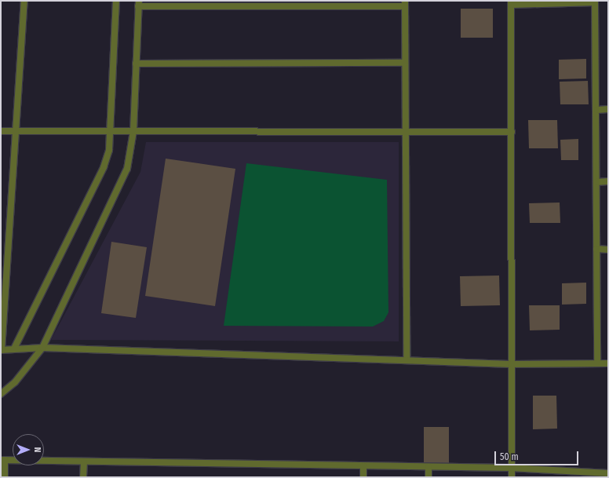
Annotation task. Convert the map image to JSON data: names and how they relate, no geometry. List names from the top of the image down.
{
  "scale_bar": "50 m",
  "north": "right"
}
